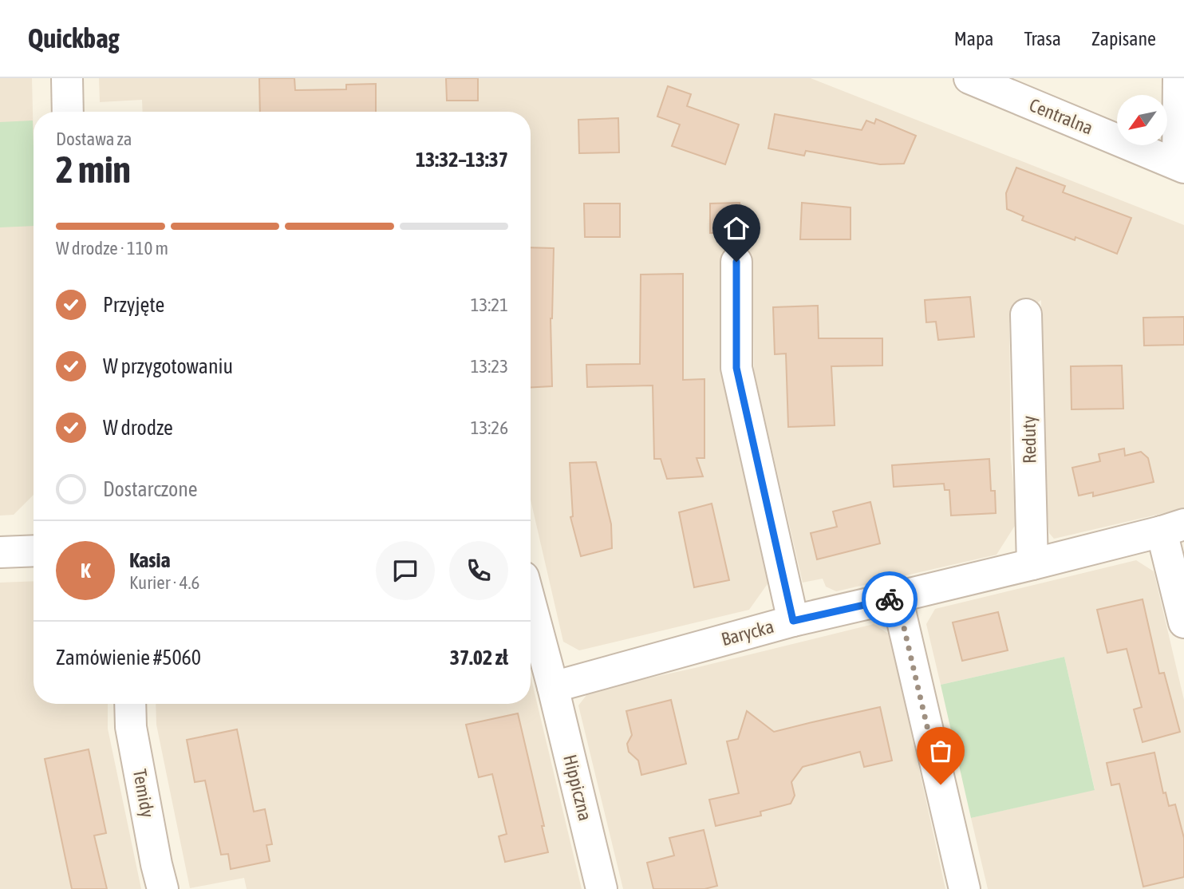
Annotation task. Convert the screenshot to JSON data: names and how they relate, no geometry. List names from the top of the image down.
{
  "streets": {
    "street": [
      "Centralna",
      "Reduty",
      "Barycka",
      "Hippiczna",
      "Temidy"
    ]
  },
  "crossings": [
    ["Reduty", "Barycka"],
    ["Barycka", "Hippiczna"]
  ],
  "north": "bottom left",
  "page": {
    "header": "Quickbag",
    "nav": ["Mapa", "Trasa", "Zapisane"],
    "heading": ["2 min", "Dostawa za", "13:32–13:37"],
    "panel": [
      "Kasia",
      "Kurier · 4.6",
      "Zamówienie #5060",
      "37.02 zł"
    ],
    "bar": "W drodze · 110 m",
    "list": [
      ["Przyjęte", "13:21"],
      ["W przygotowaniu", "13:23"],
      ["W drodze", "13:26"],
      "Dostarczone"
    ],
    "round": "K"
  }
}
